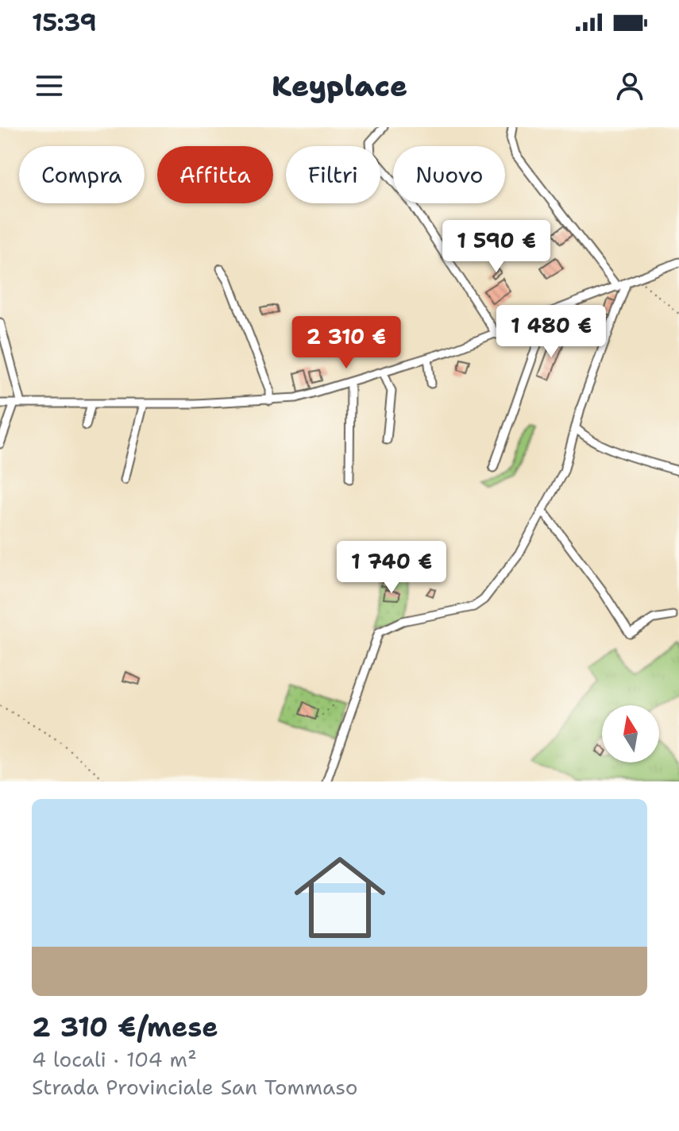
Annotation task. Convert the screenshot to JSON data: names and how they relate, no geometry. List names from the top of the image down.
{
  "north": "top",
  "page": {
    "status": "15:39",
    "header": "Keyplace",
    "chip": [
      "Compra",
      "Affitta",
      "Filtri",
      "Nuovo"
    ],
    "price": [
      "1 590 €",
      "1 480 €",
      "2 310 €",
      "1 740 €"
    ],
    "list": [
      {
        "name": "2 310 €/mese",
        "note": "4 locali · 104 m² · Strada Provinciale San Tommaso"
      }
    ]
  }
}
